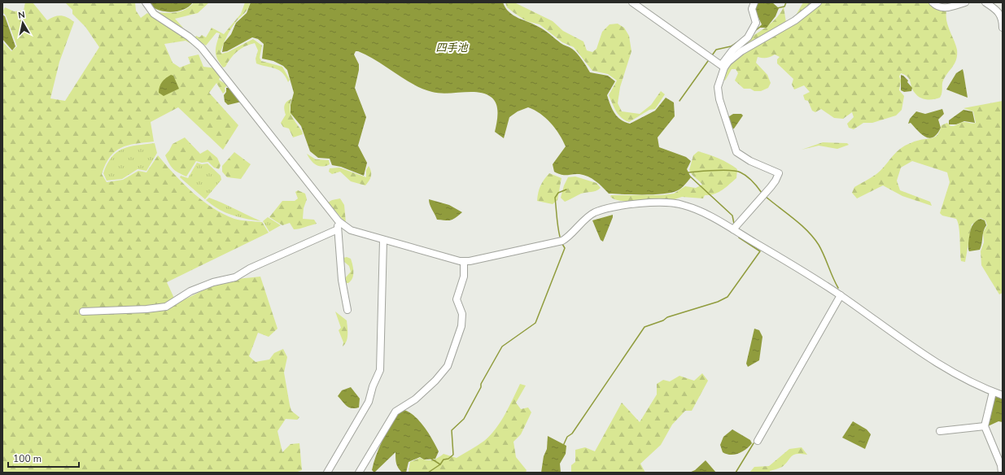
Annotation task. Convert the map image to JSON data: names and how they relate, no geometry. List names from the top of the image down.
{
  "water": ["四手池"],
  "scale_bar": "100 m",
  "north": "top"
}
